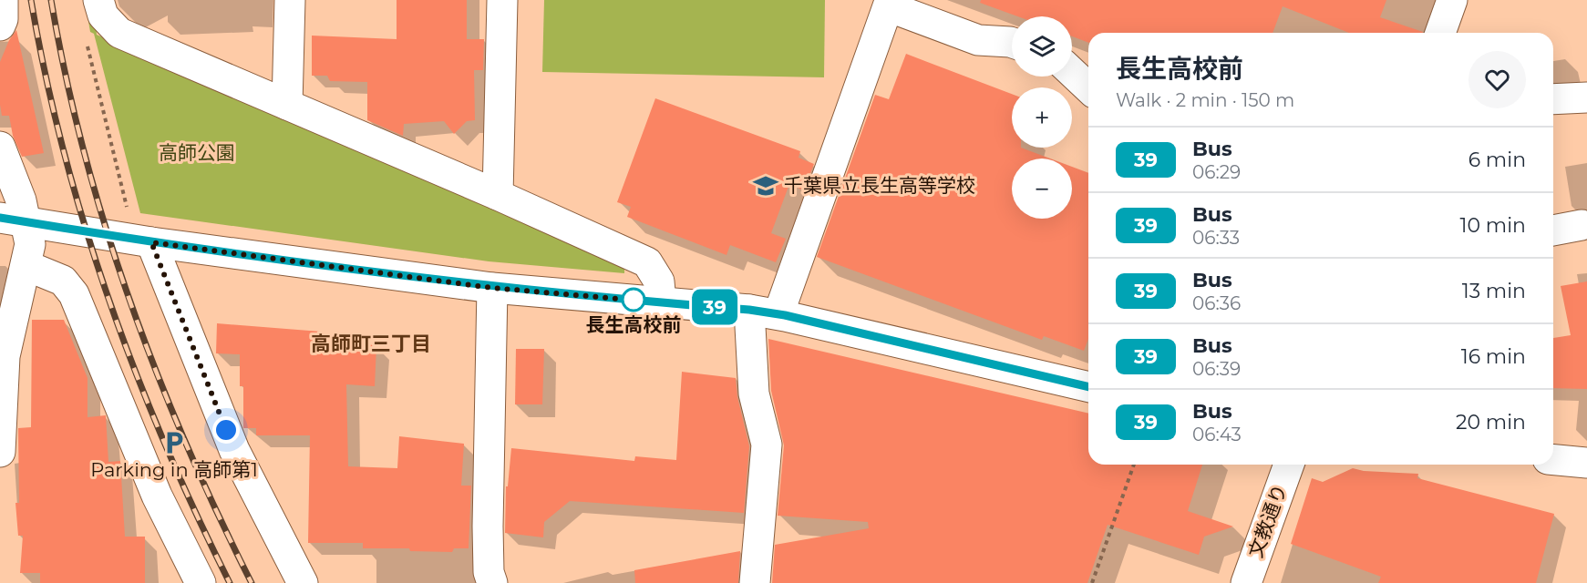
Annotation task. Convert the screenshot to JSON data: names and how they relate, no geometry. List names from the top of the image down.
{
  "streets": {
    "street": ["文教通り"]
  },
  "districts": ["高師町三丁目"],
  "parks": ["高師公園"],
  "places": {
    "school or university": ["千葉県立長生高等学校"],
    "other": ["長生高校前"],
    "parking": ["Parking in 高師第1"]
  },
  "lines": ["bus line 39"],
  "page": {
    "on_map": "39",
    "map_buttons": ["+", "−"],
    "heading": ["長生高校前", "Walk · 2 min · 150 m"],
    "list": [
      {
        "mark": "39",
        "name": "Bus",
        "note": "06:29",
        "value": "6 min"
      },
      {
        "mark": "39",
        "name": "Bus",
        "note": "06:33",
        "value": "10 min"
      },
      {
        "mark": "39",
        "name": "Bus",
        "note": "06:36",
        "value": "13 min"
      },
      {
        "mark": "39",
        "name": "Bus",
        "note": "06:39",
        "value": "16 min"
      },
      {
        "mark": "39",
        "name": "Bus",
        "note": "06:43",
        "value": "20 min"
      }
    ]
  }
}
